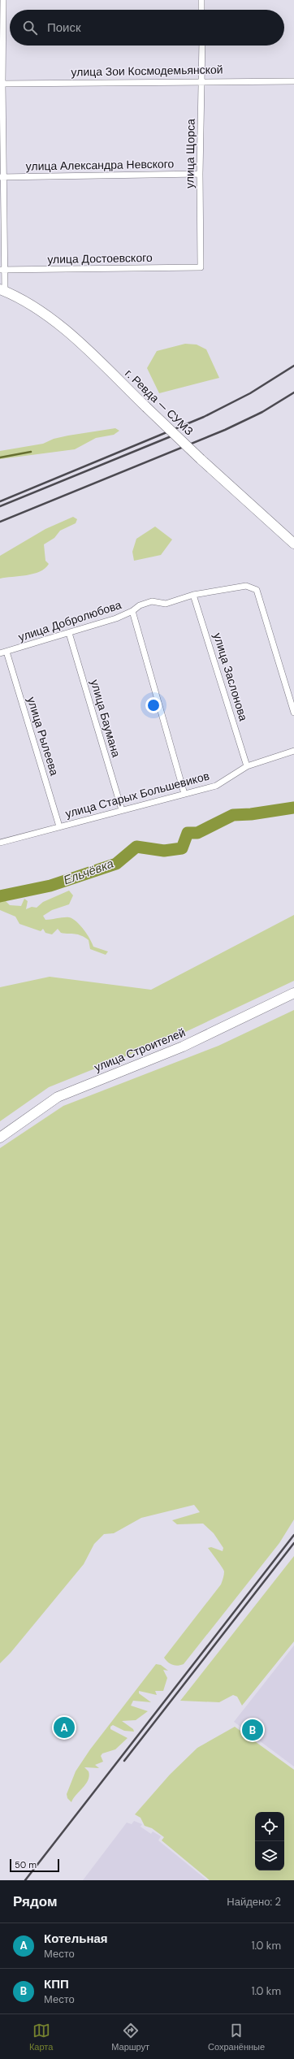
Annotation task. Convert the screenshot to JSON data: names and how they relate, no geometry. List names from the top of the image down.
{
  "streets": {
    "main road": ["г. Ревда — СУМЗ", "улица Строителей"],
    "street": [
      "улица Зои Космодемьянской",
      "улица Щорса",
      "улица Александра Невского",
      "улица Достоевского",
      "улица Добролюбова",
      "улица Заслонова",
      "улица Баумана",
      "улица Рылеева",
      "улица Старых Большевиков"
    ]
  },
  "crossings": [
    ["улица Зои Космодемьянской", "улица Щорса"],
    ["улица Щорса", "улица Александра Невского"],
    ["улица Щорса", "улица Достоевского"],
    ["улица Добролюбова", "улица Заслонова"],
    ["улица Добролюбова", "улица Баумана"],
    ["улица Добролюбова", "улица Рылеева"],
    ["улица Заслонова", "улица Старых Большевиков"],
    ["улица Баумана", "улица Старых Большевиков"],
    ["улица Рылеева", "улица Старых Большевиков"]
  ],
  "water": ["Ельчёвка"],
  "scale_bar": "50 m",
  "page": {
    "search": "Поиск",
    "pins": ["A", "B"],
    "scale": "50 m",
    "heading": ["Рядом", "Найдено: 2"],
    "list": [
      {
        "mark": "A",
        "name": "Котельная",
        "note": "Место",
        "value": "1.0 km"
      },
      {
        "mark": "B",
        "name": "КПП",
        "note": "Место",
        "value": "1.0 km"
      }
    ],
    "nav": ["Карта", "Маршрут", "Сохранённые"]
  }
}
